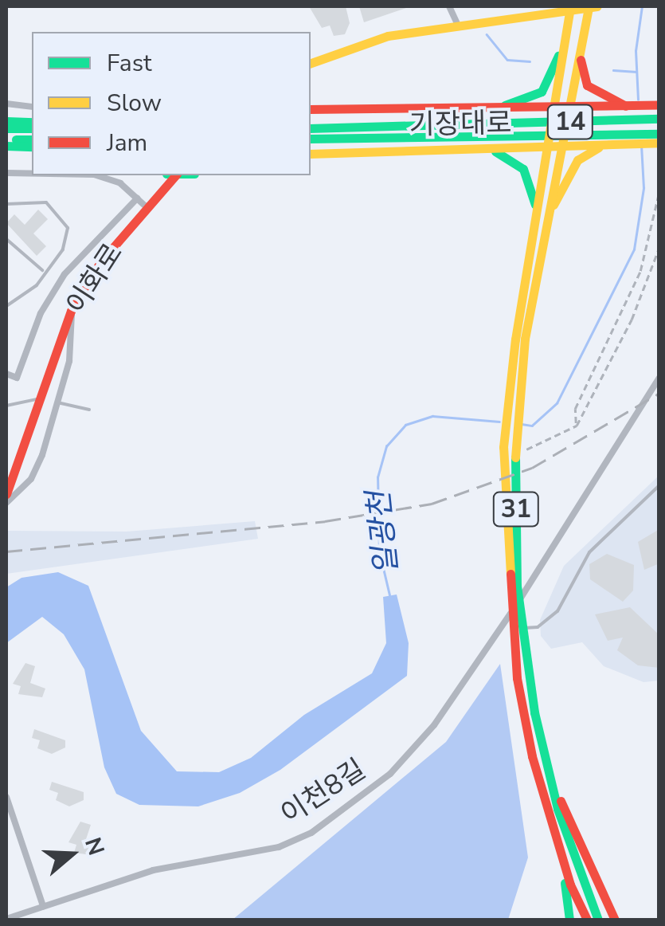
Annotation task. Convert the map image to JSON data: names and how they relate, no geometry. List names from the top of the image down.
{
  "streets": {
    "main road": [
      "14",
      "기장대로",
      "이화로",
      "31"
    ],
    "street": ["이천8길"]
  },
  "water": ["일광천"],
  "legend": ["Fast", "Slow", "Jam"],
  "north": "right"
}
